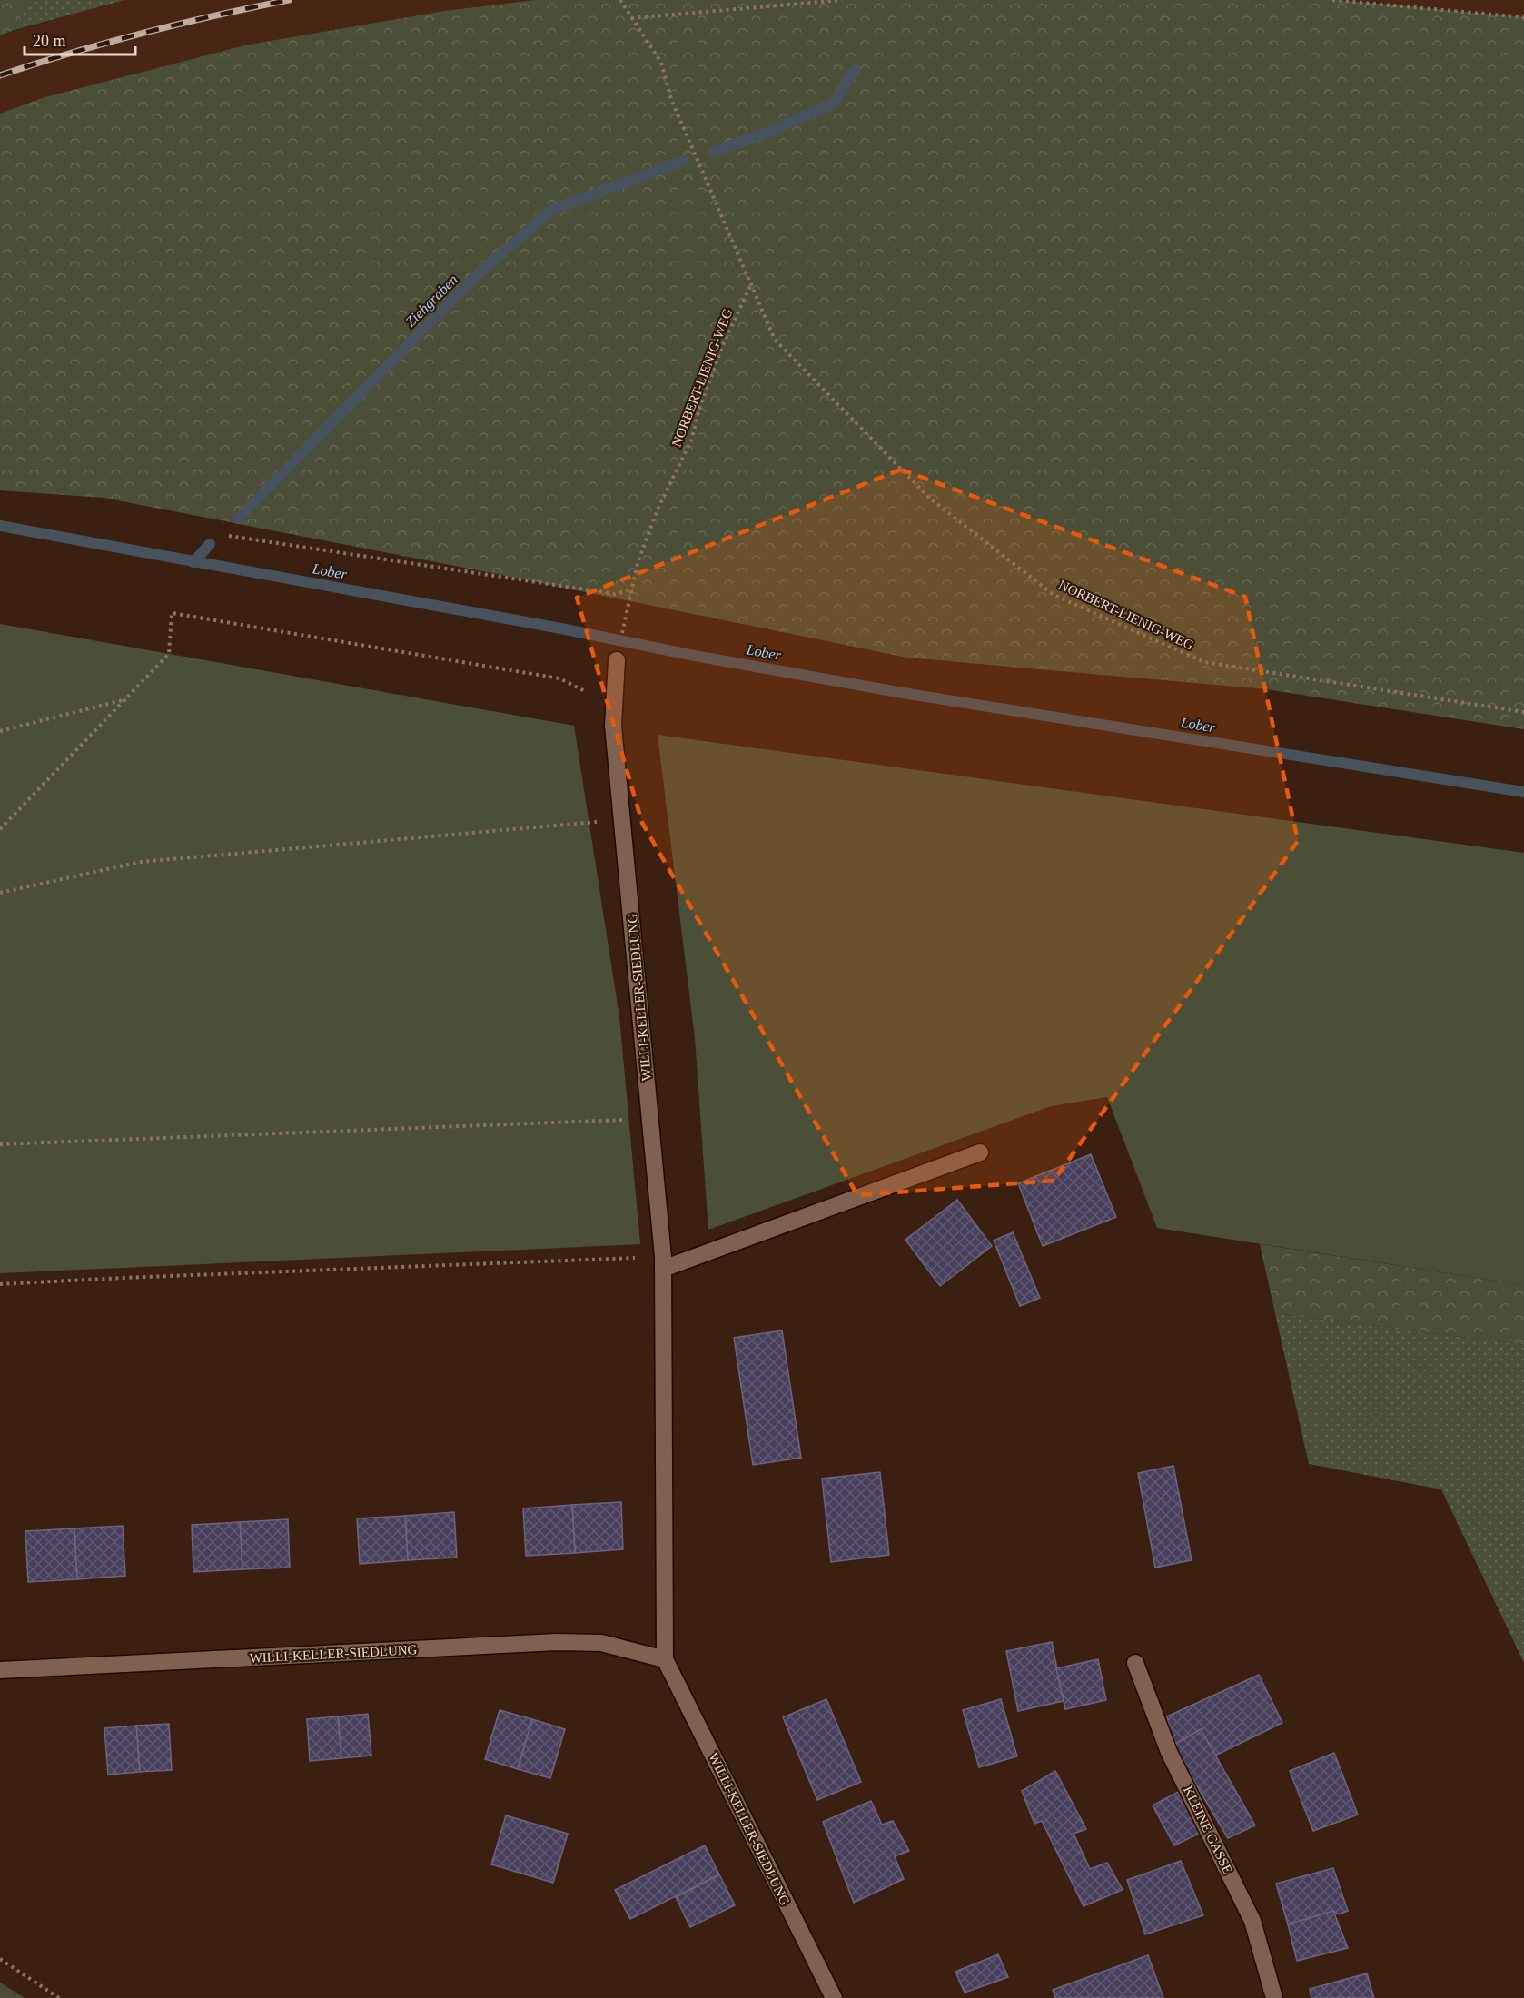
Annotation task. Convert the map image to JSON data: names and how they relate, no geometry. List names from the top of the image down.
{
  "streets": {
    "street": ["WILLI-KELLER-SIEDLUNG", "KLEINE GASSE"],
    "path": ["NORBERT-LIENIG-WEG"]
  },
  "crossings": [
    ["NORBERT-LIENIG-WEG", "WILLI-KELLER-SIEDLUNG"]
  ],
  "water": ["Ziehgraben", "Lober"],
  "scale_bar": "20 m"
}
